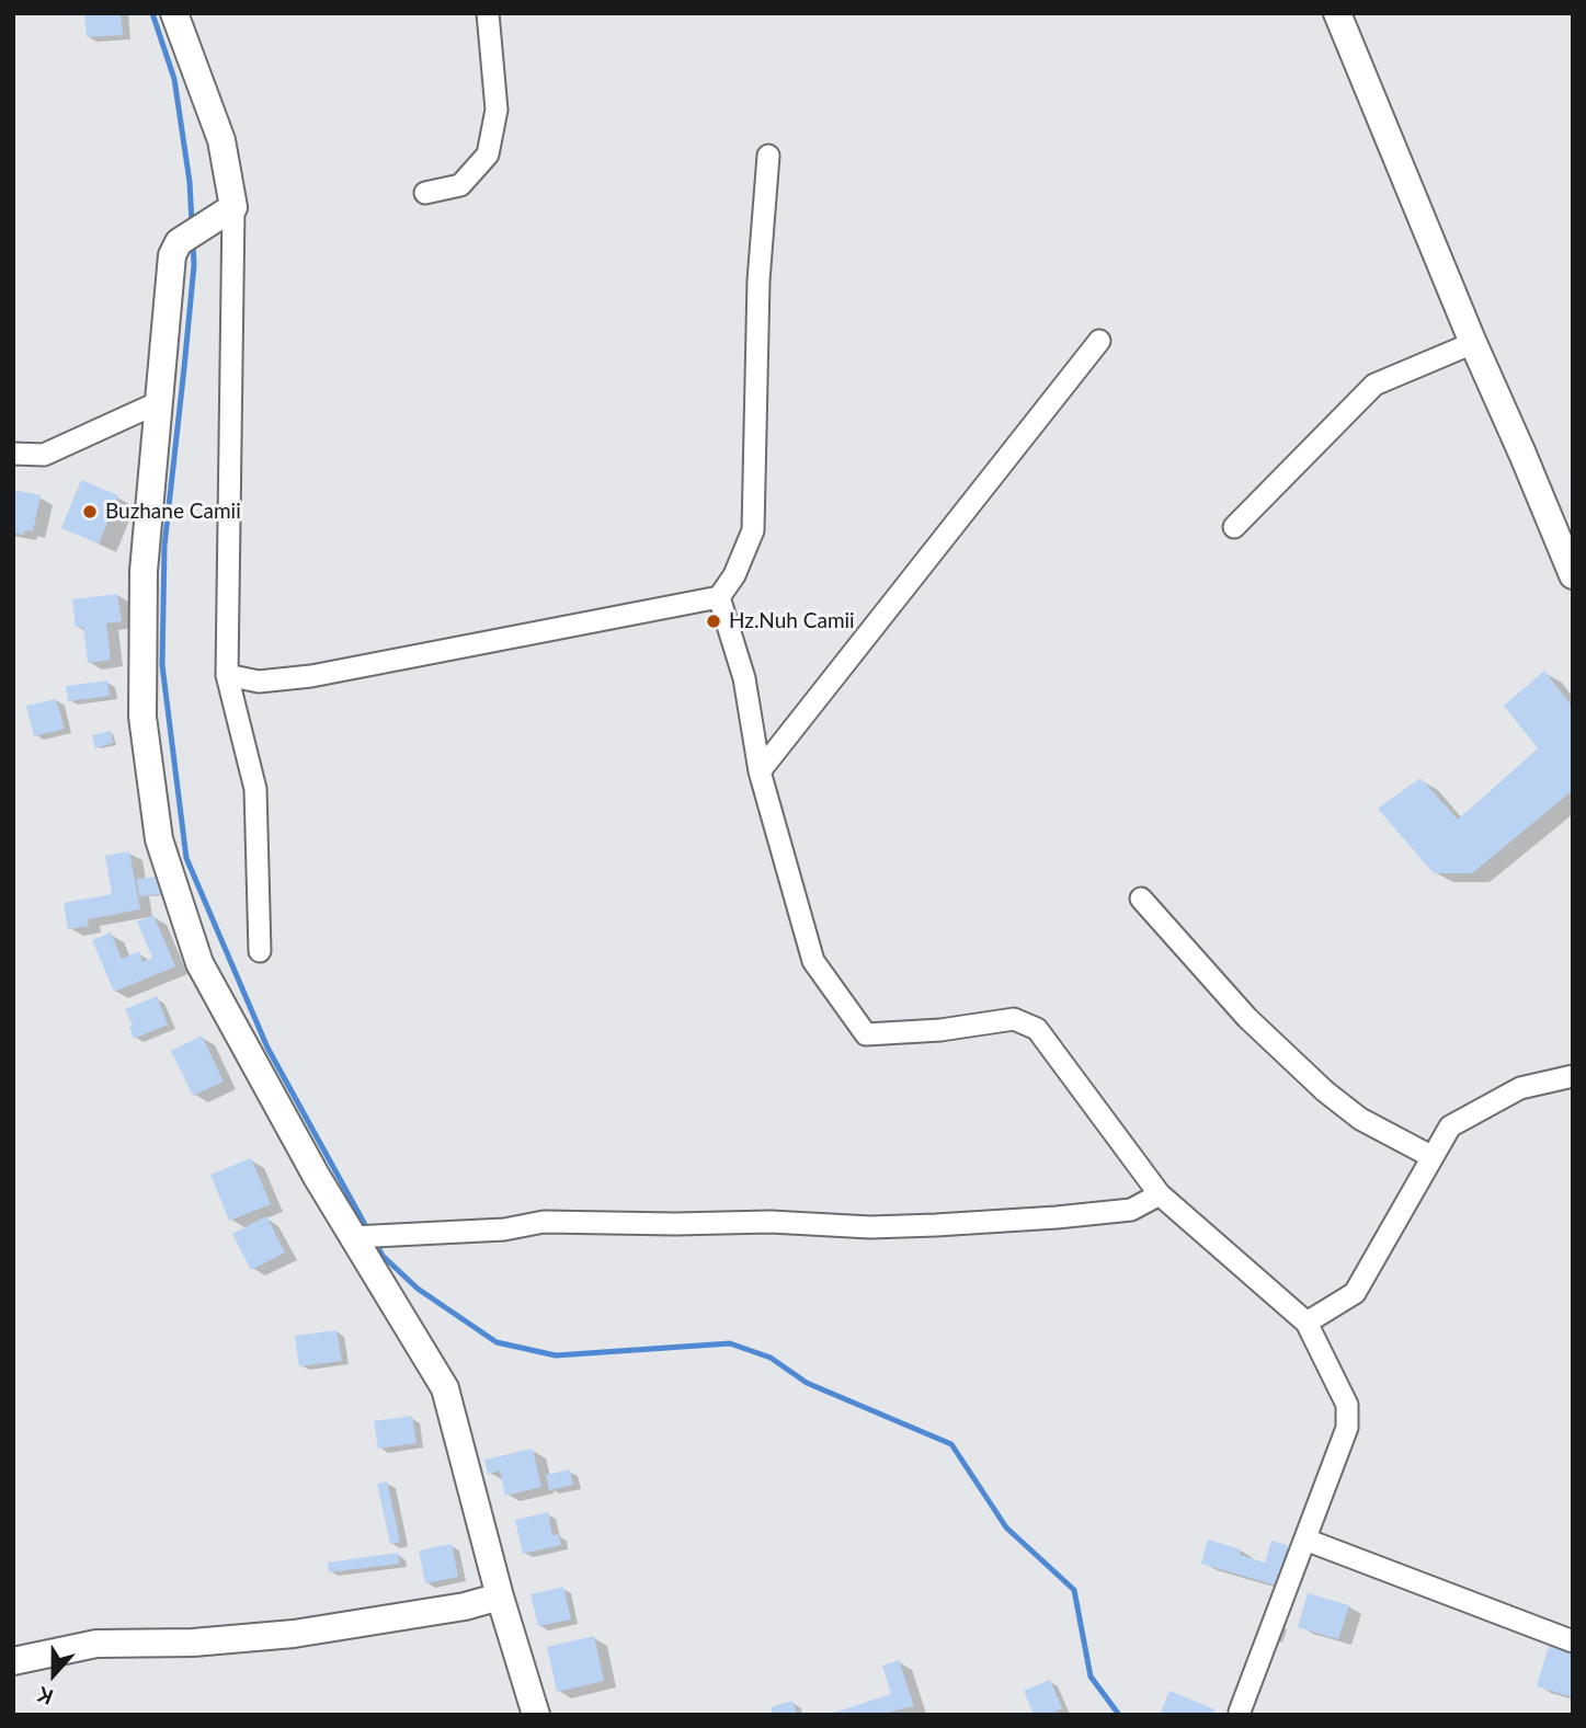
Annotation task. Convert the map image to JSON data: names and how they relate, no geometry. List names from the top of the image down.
{
  "places": ["Buzhane Camii", "Hz.Nuh Camii"],
  "north": "bottom"
}
